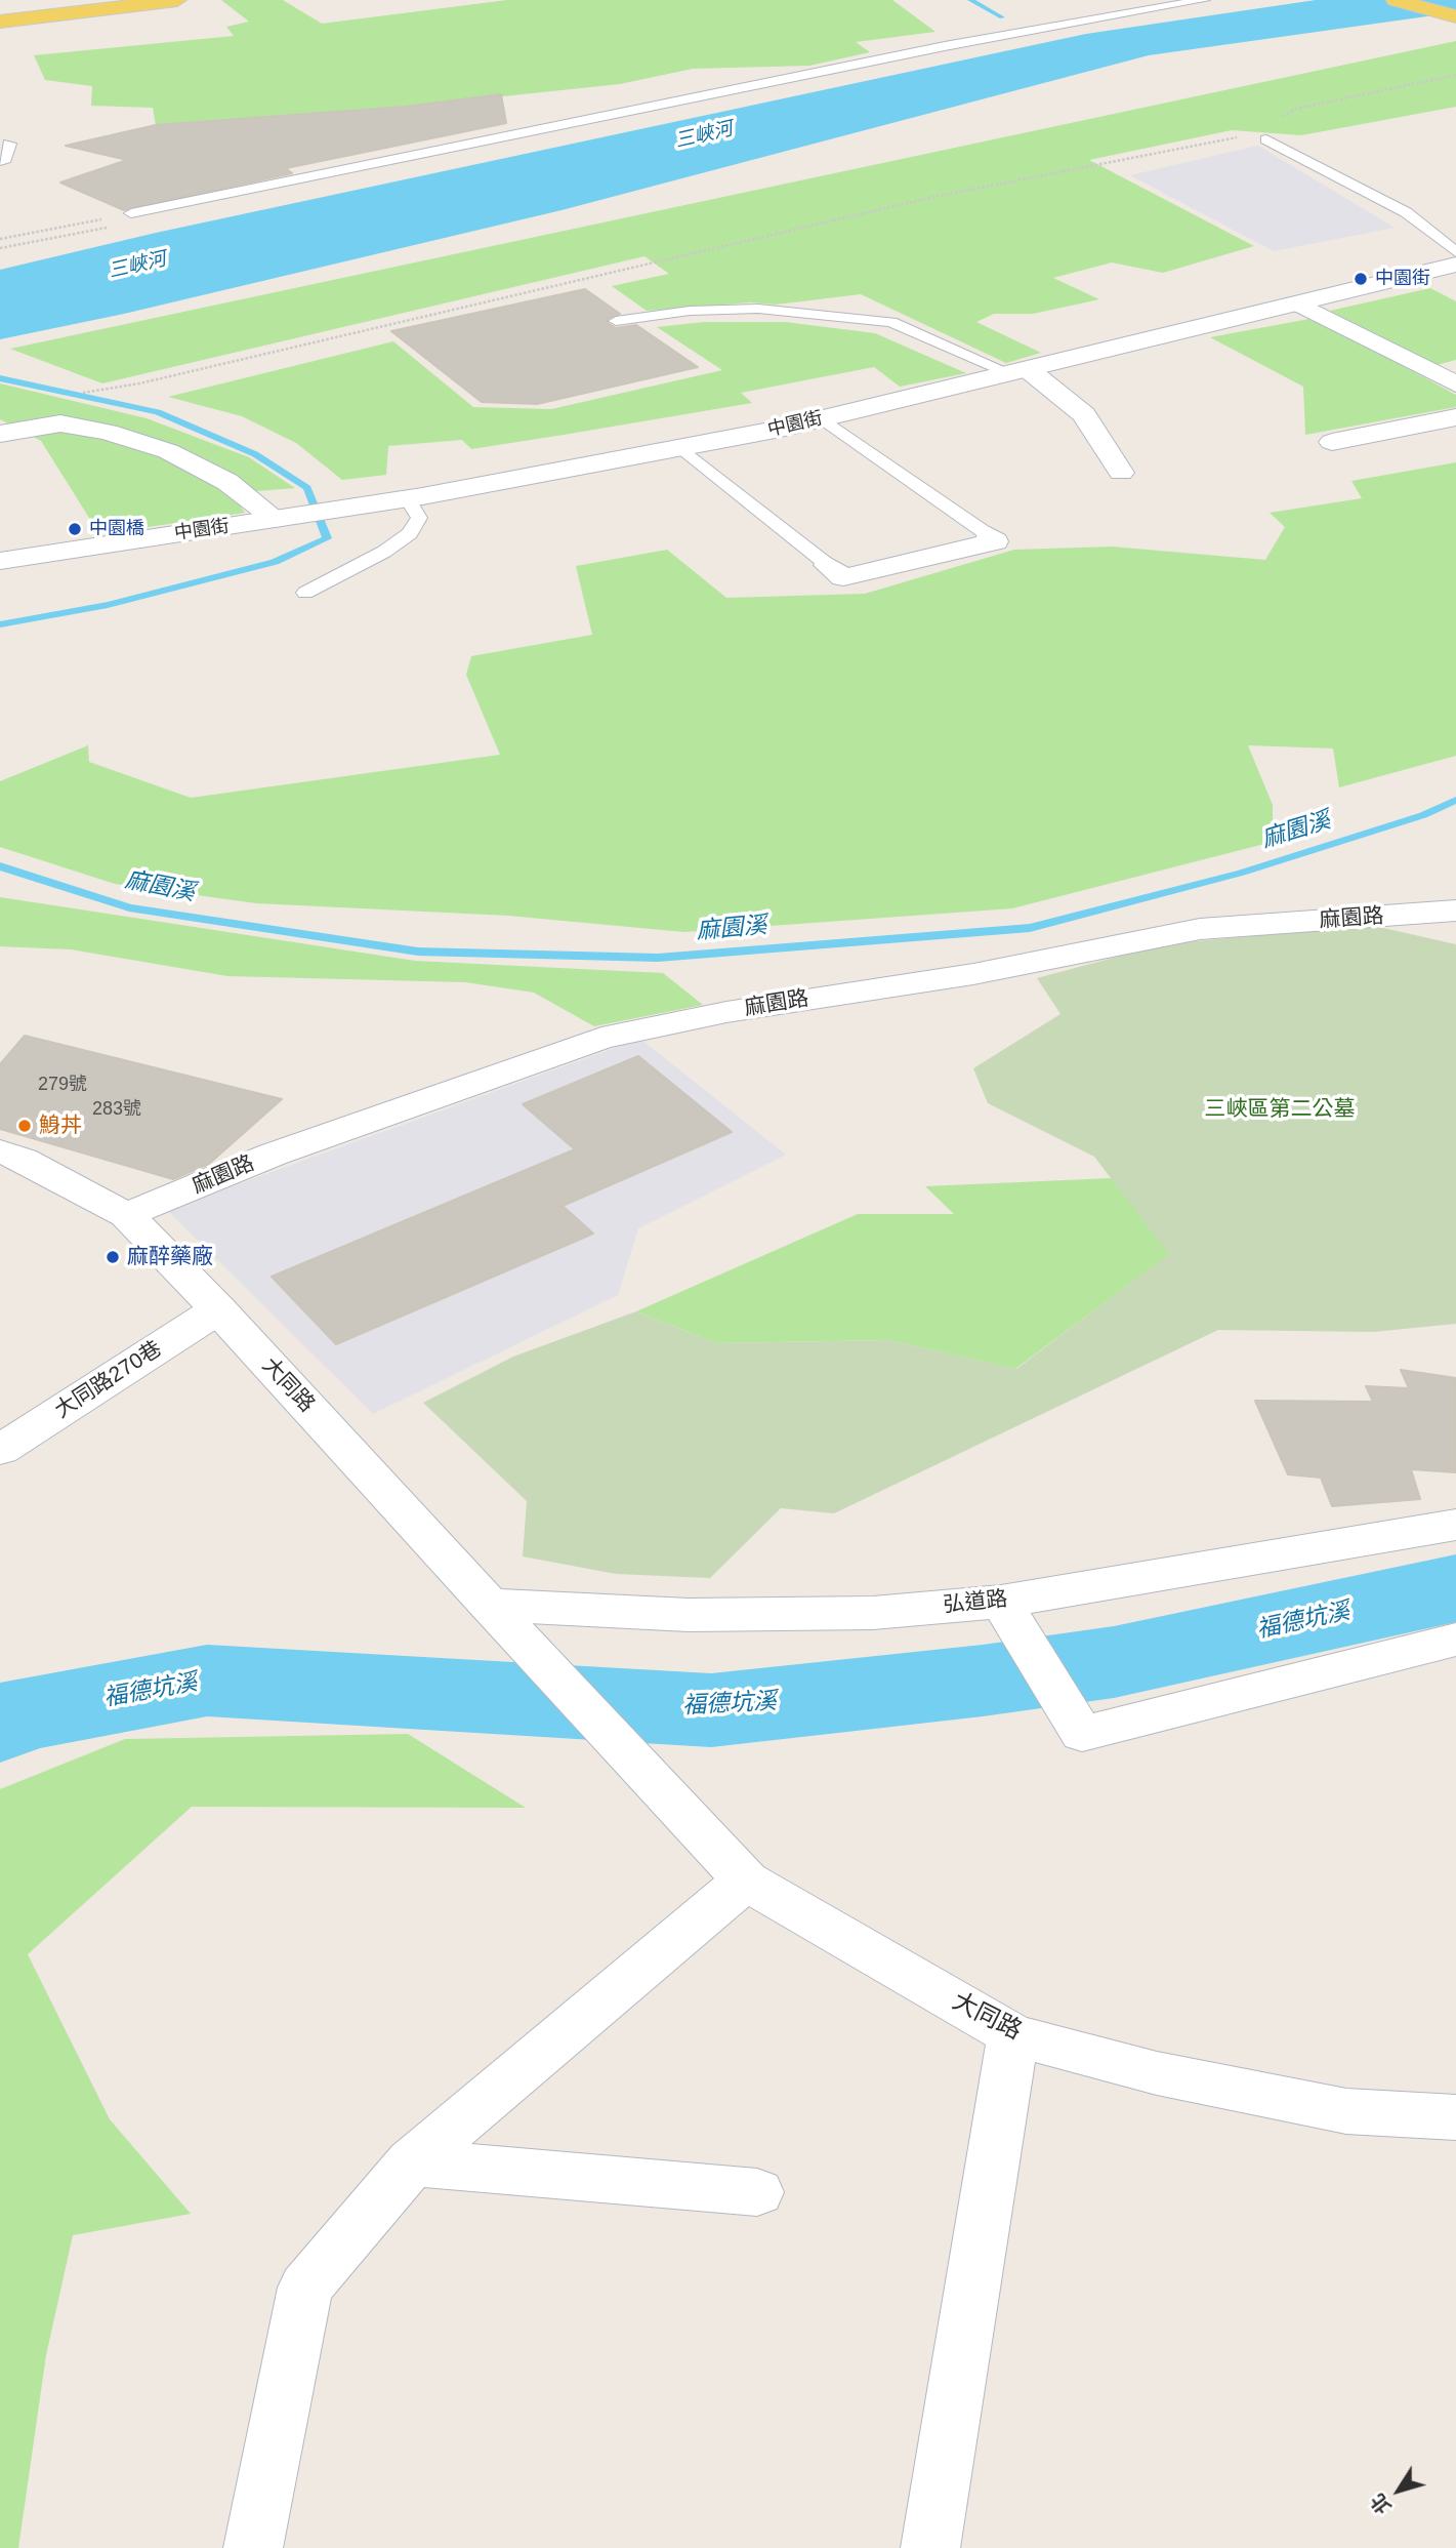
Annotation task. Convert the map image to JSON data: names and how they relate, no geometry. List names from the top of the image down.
{
  "streets": {
    "street": [
      "中園街",
      "麻園路",
      "大同路270巷",
      "大同路",
      "弘道路"
    ]
  },
  "crossings": [
    ["麻園路", "大同路"],
    ["大同路270巷", "大同路"],
    ["大同路", "弘道路"]
  ],
  "water": ["三峽河", "麻園溪", "福德坑溪"],
  "parks": ["三峽區第二公墓"],
  "places": [
    "中園街",
    "中園橋",
    "鯓丼",
    "麻醉藥廠"
  ],
  "house_numbers": ["279號", "283號"],
  "north": "bottom left"
}
